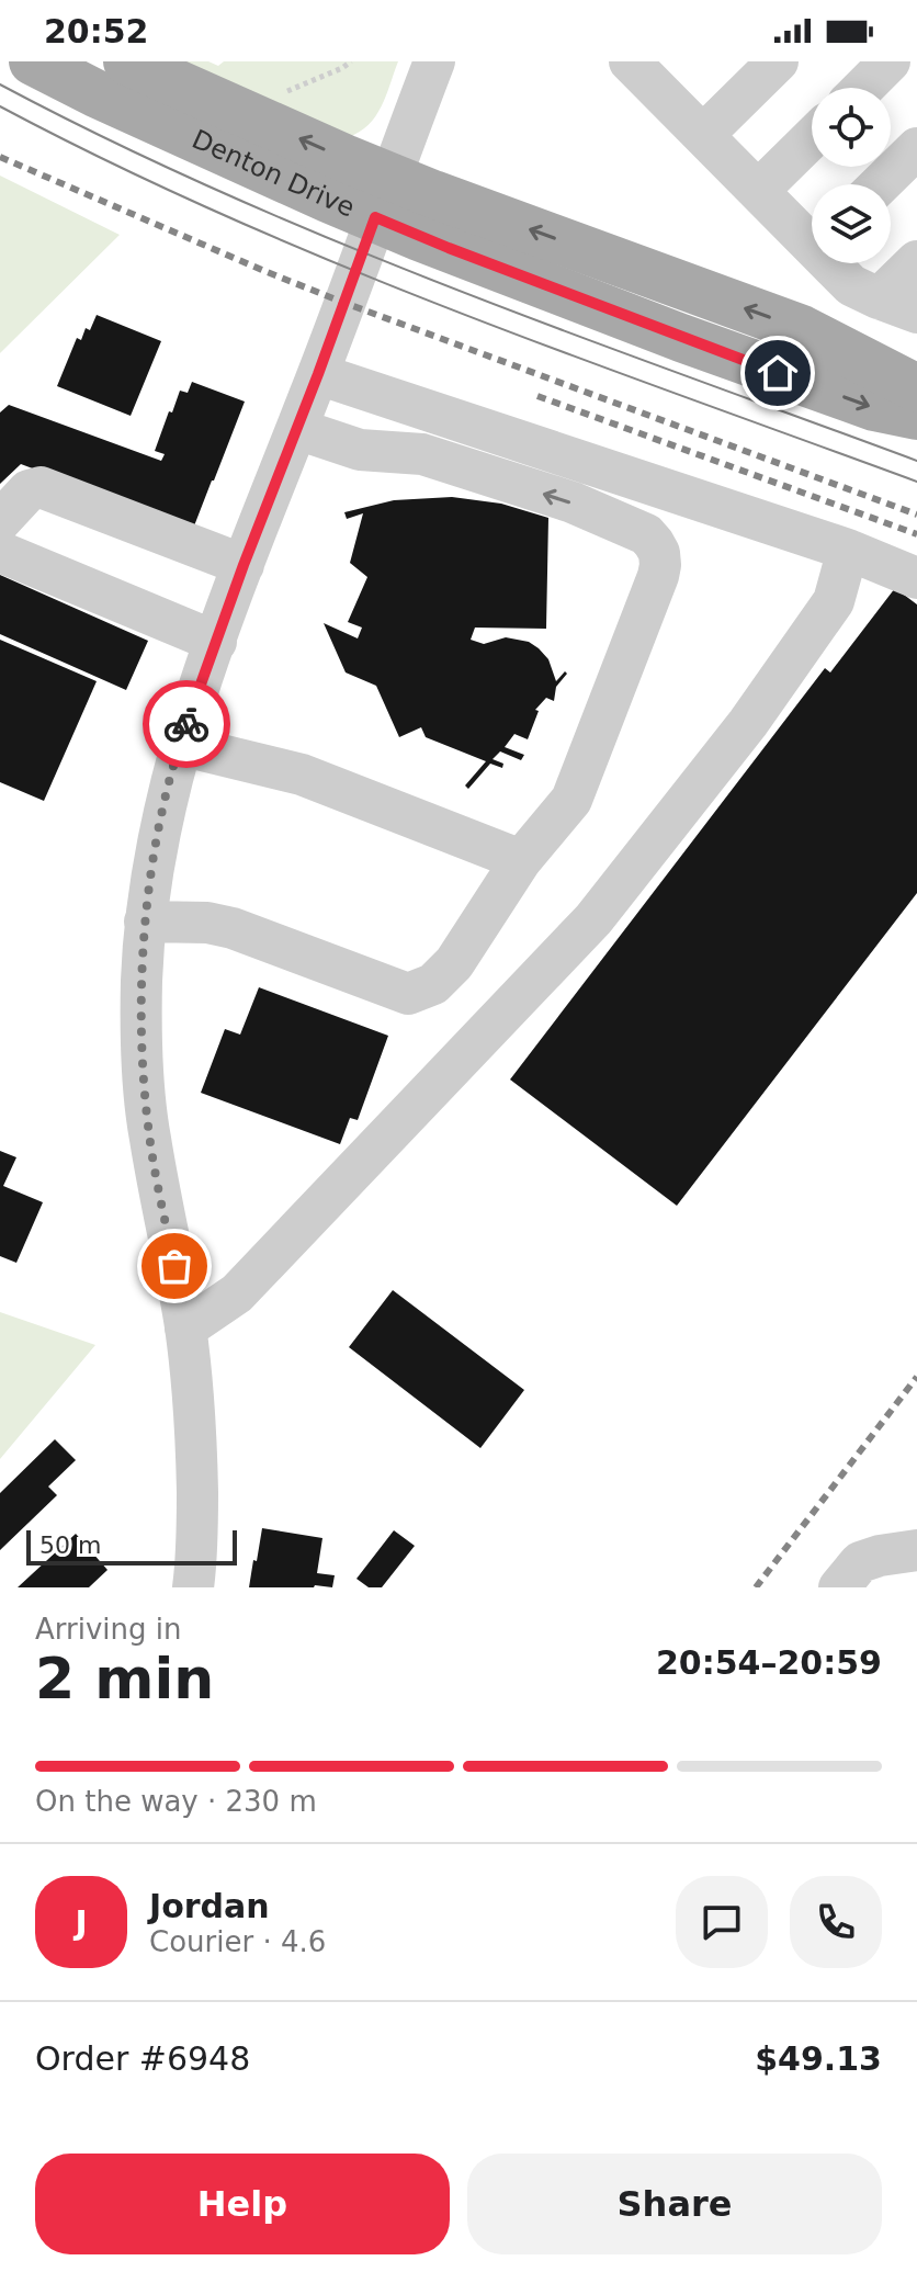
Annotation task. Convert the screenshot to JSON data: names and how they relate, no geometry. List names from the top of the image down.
{
  "streets": {
    "main road": ["Denton Drive"]
  },
  "scale_bar": "50 m",
  "page": {
    "status": "20:52",
    "scale": "50 m",
    "heading": ["2 min", "Arriving in", "20:54–20:59"],
    "panel": [
      "Jordan",
      "Courier · 4.6",
      "Order #6948",
      "$49.13"
    ],
    "bar": "On the way · 230 m",
    "round": "J",
    "buttons": ["Help", "Share"]
  }
}
